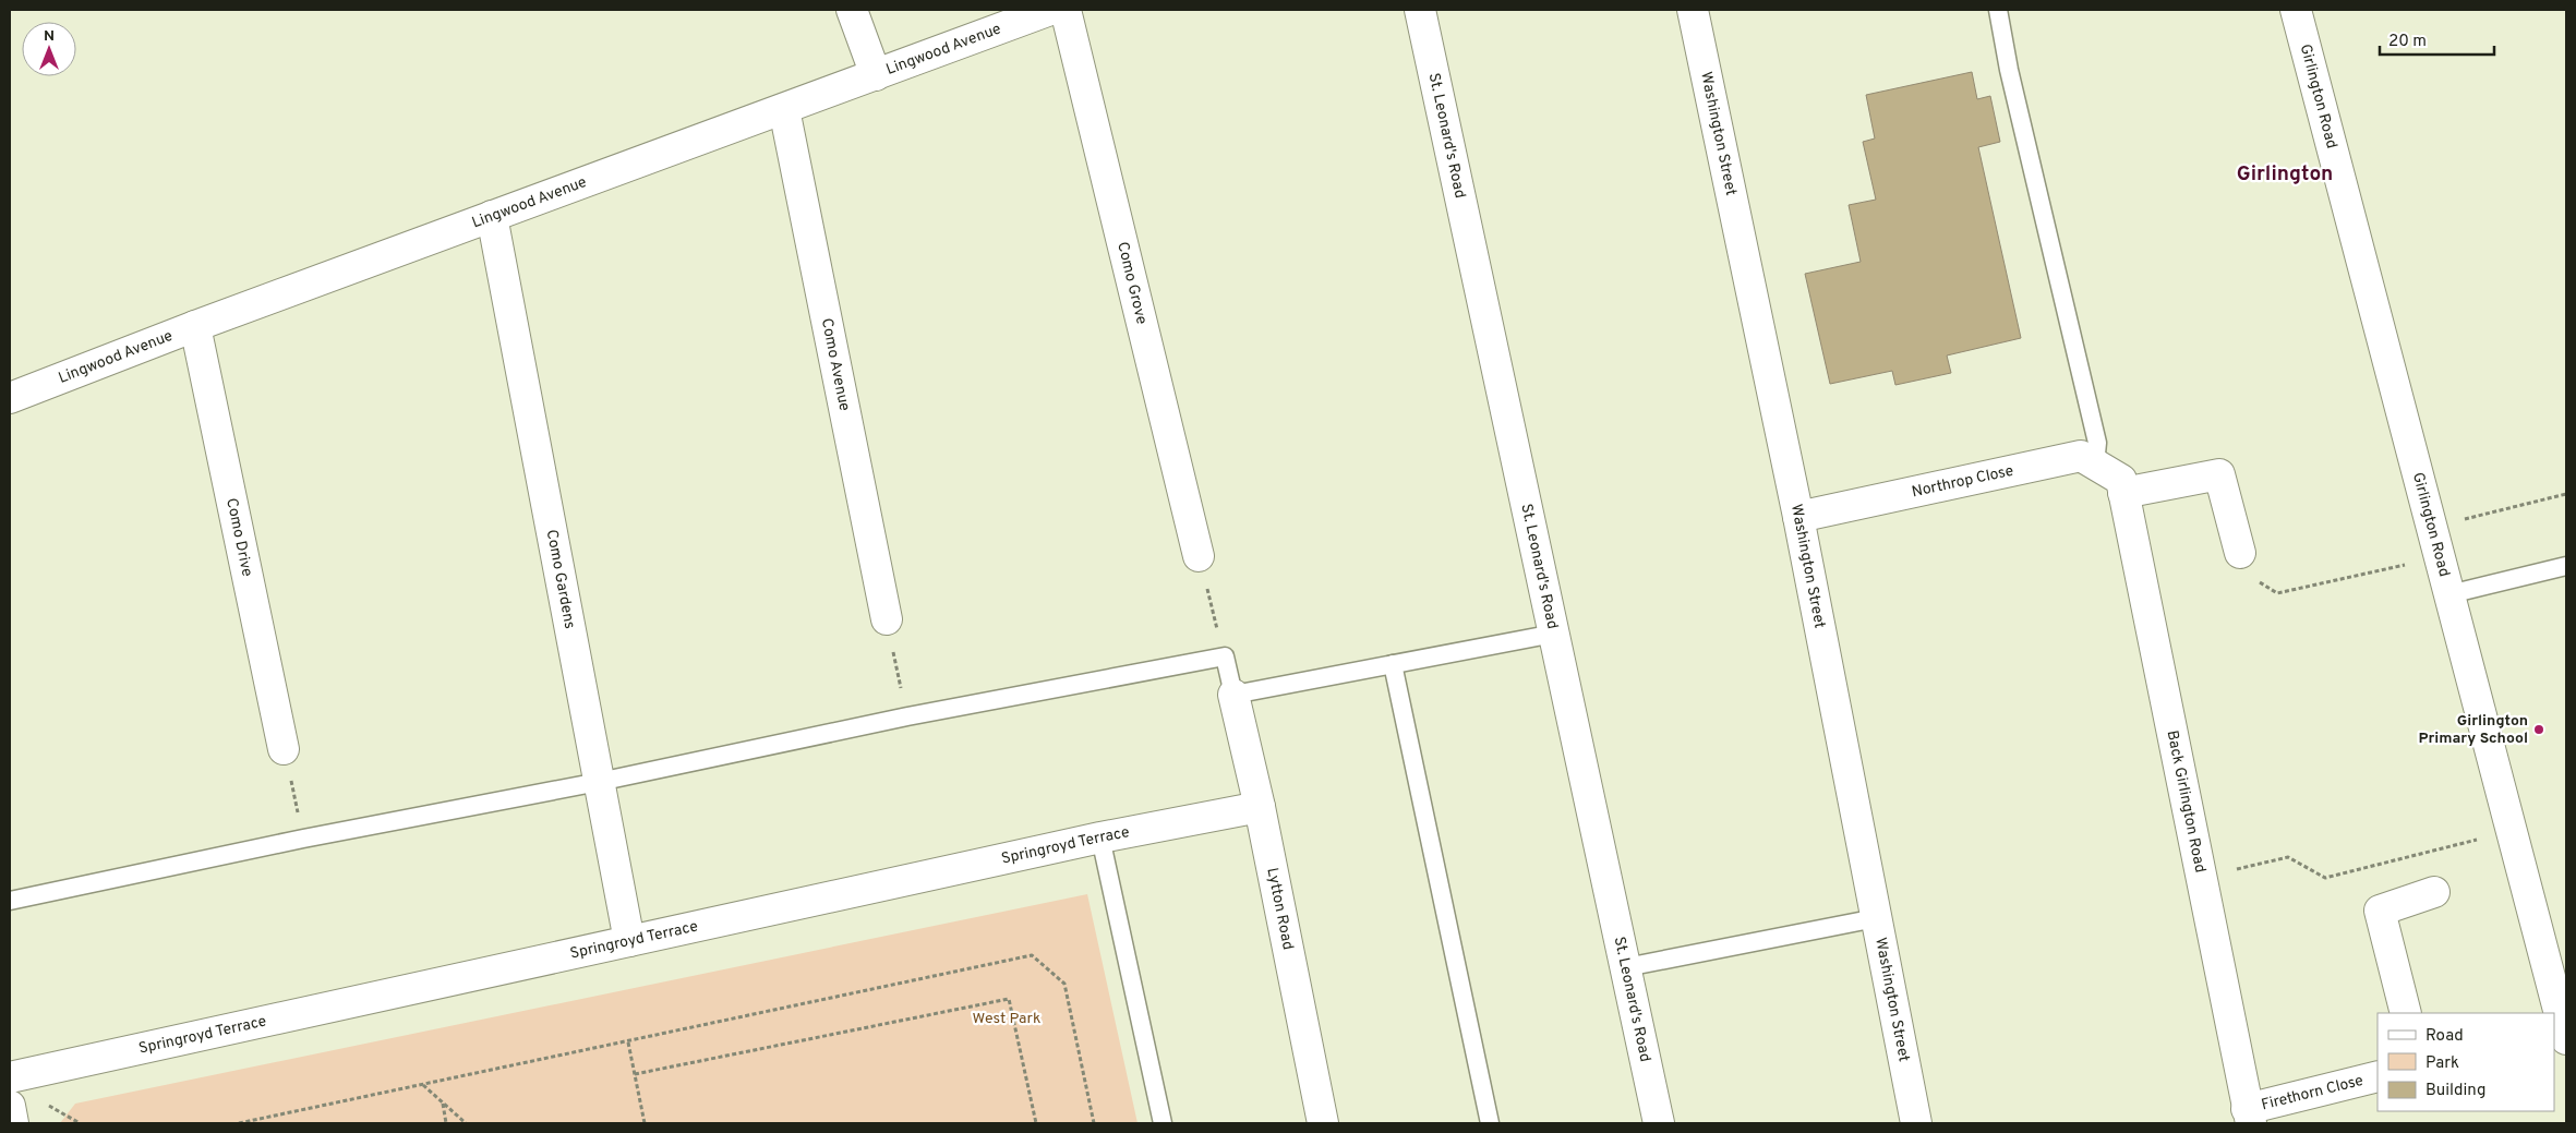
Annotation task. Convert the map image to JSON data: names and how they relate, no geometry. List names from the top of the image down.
{
  "streets": {
    "street": [
      "Lingwood Avenue",
      "Girlington Road",
      "Washington Street",
      "St. Leonard's Road",
      "Como Grove",
      "Como Avenue",
      "Northrop Close",
      "Como Drive",
      "Como Gardens",
      "Back Girlington Road",
      "Springroyd Terrace",
      "Lytton Road",
      "Firethorn Close"
    ]
  },
  "crossings": [
    ["Lingwood Avenue", "Como Avenue"],
    ["Lingwood Avenue", "Como Drive"],
    ["Lingwood Avenue", "Como Gardens"],
    ["Washington Street", "Northrop Close"],
    ["Northrop Close", "Back Girlington Road"],
    ["Como Gardens", "Springroyd Terrace"],
    ["Back Girlington Road", "Firethorn Close"],
    ["Springroyd Terrace", "Lytton Road"]
  ],
  "districts": ["Girlington"],
  "parks": ["West Park"],
  "places": ["Girlington Primary School"],
  "legend": ["Road", "Park", "Building"],
  "scale_bar": "20 m",
  "north": "top"
}
